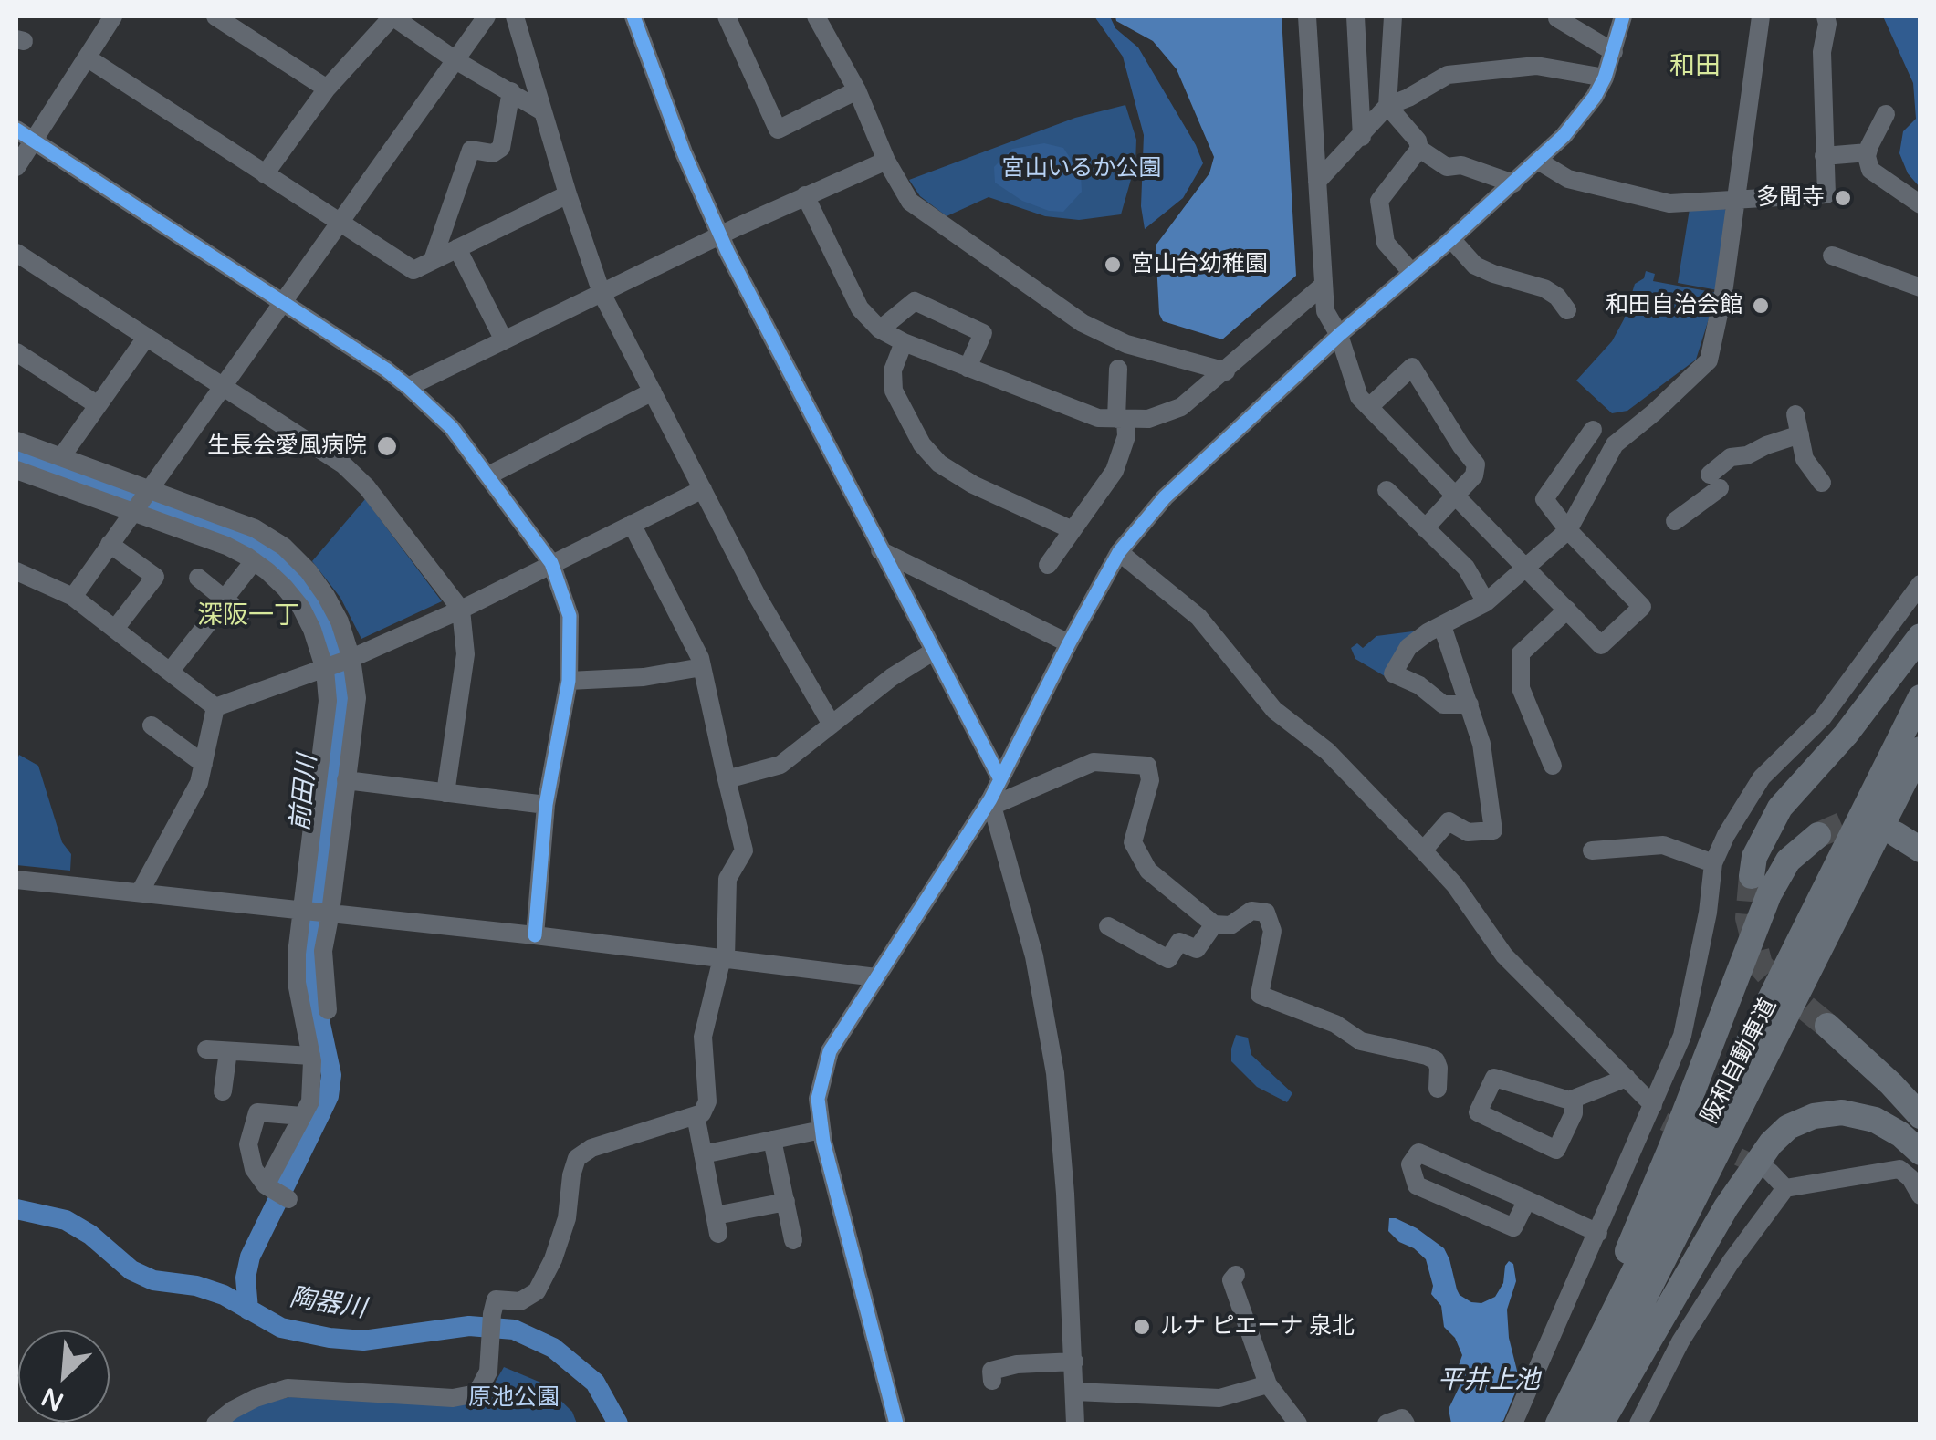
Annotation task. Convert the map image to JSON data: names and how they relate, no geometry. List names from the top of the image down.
{
  "streets": {
    "highway": ["阪和自動車道"]
  },
  "districts": ["和田", "深阪一丁"],
  "water": ["前田川", "陶器川", "平井上池"],
  "parks": ["宮山いるか公園", "原池公園"],
  "places": [
    "多聞寺",
    "宮山台幼稚園",
    "和田自治会館",
    "生長会愛風病院",
    "ルナ ピエーナ 泉北"
  ],
  "north": "bottom left"
}
